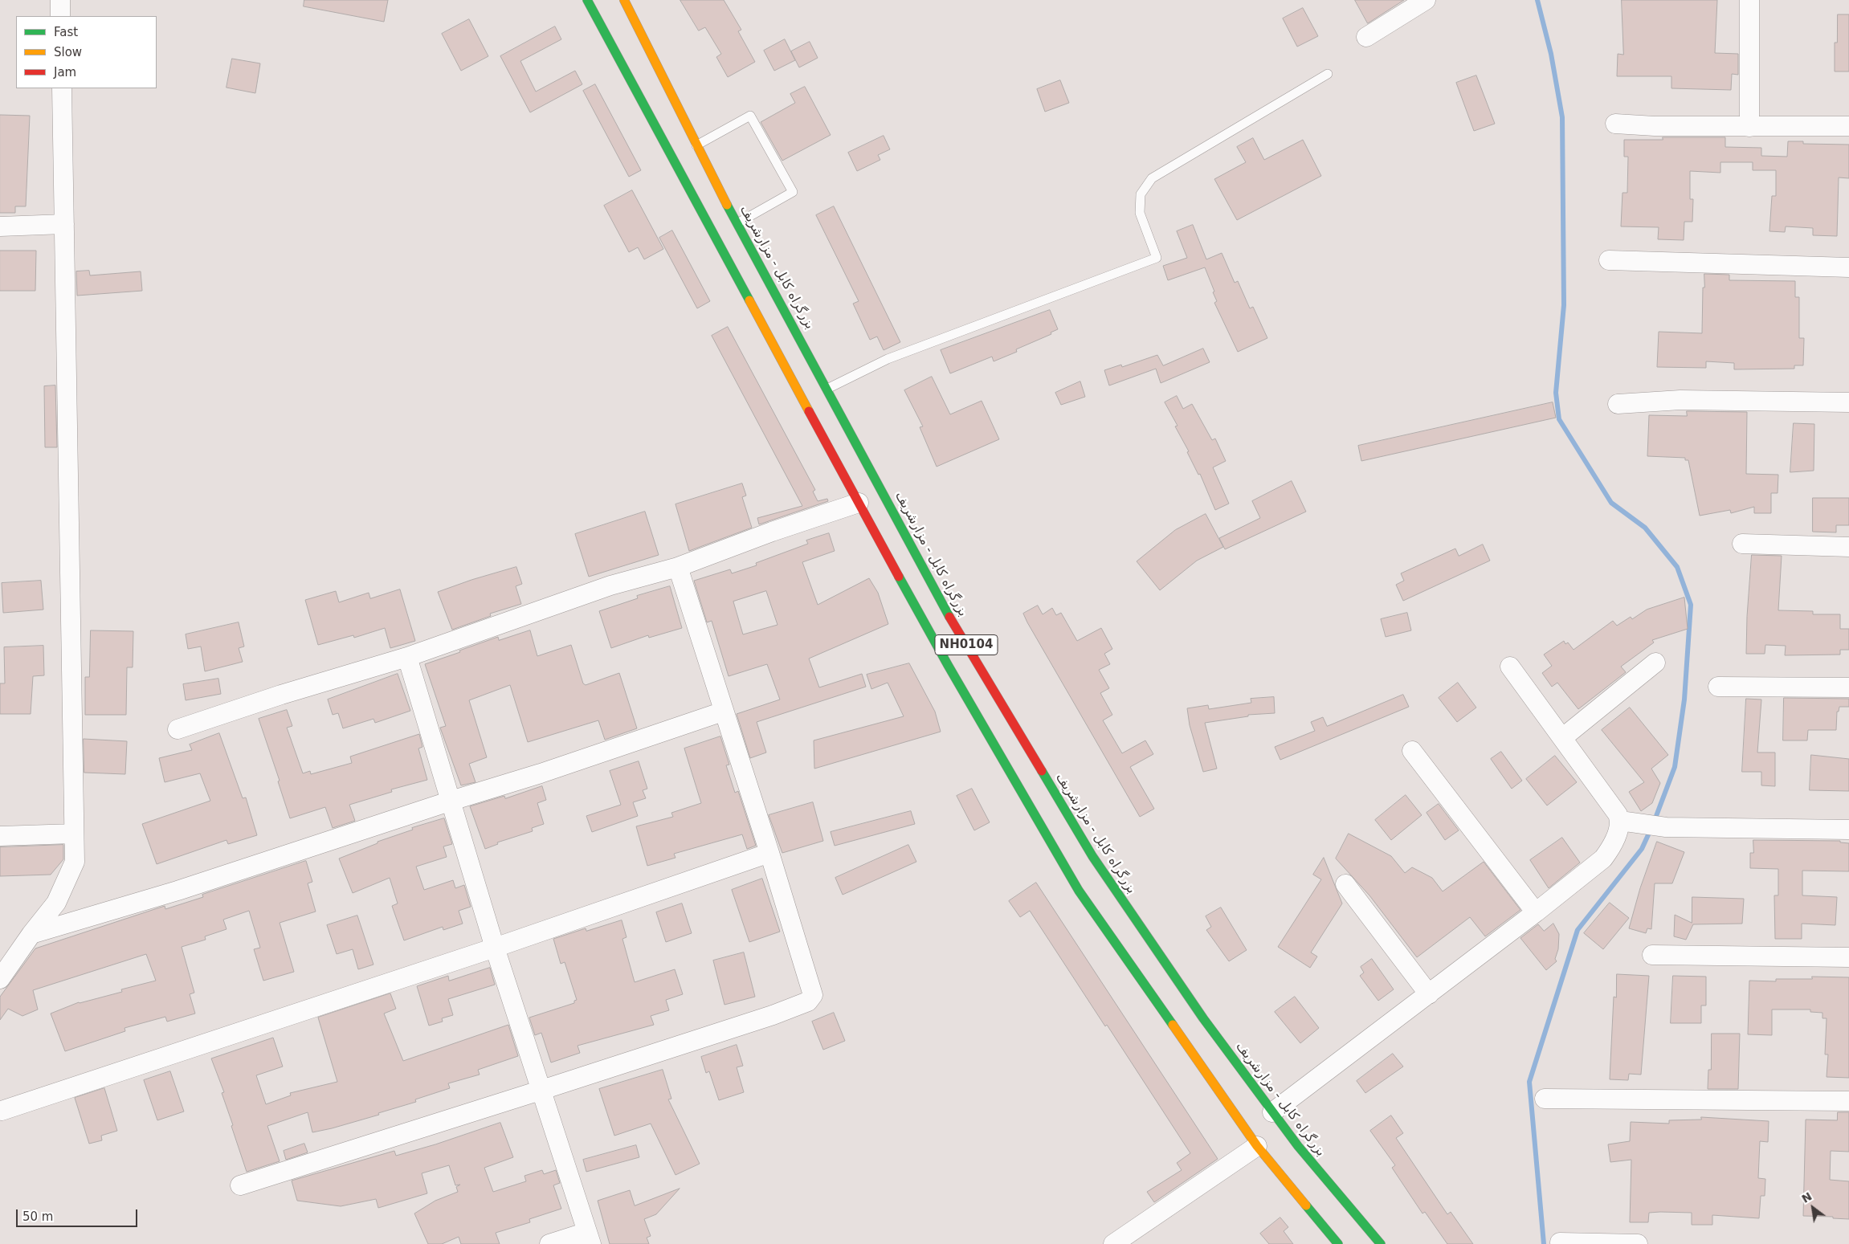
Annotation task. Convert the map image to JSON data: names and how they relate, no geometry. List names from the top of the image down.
{
  "streets": {
    "highway": ["بزرگراه کابل - مزارشریف", "NH0104"]
  },
  "legend": ["Fast", "Slow", "Jam"],
  "scale_bar": "50 m",
  "north": "top left"
}
